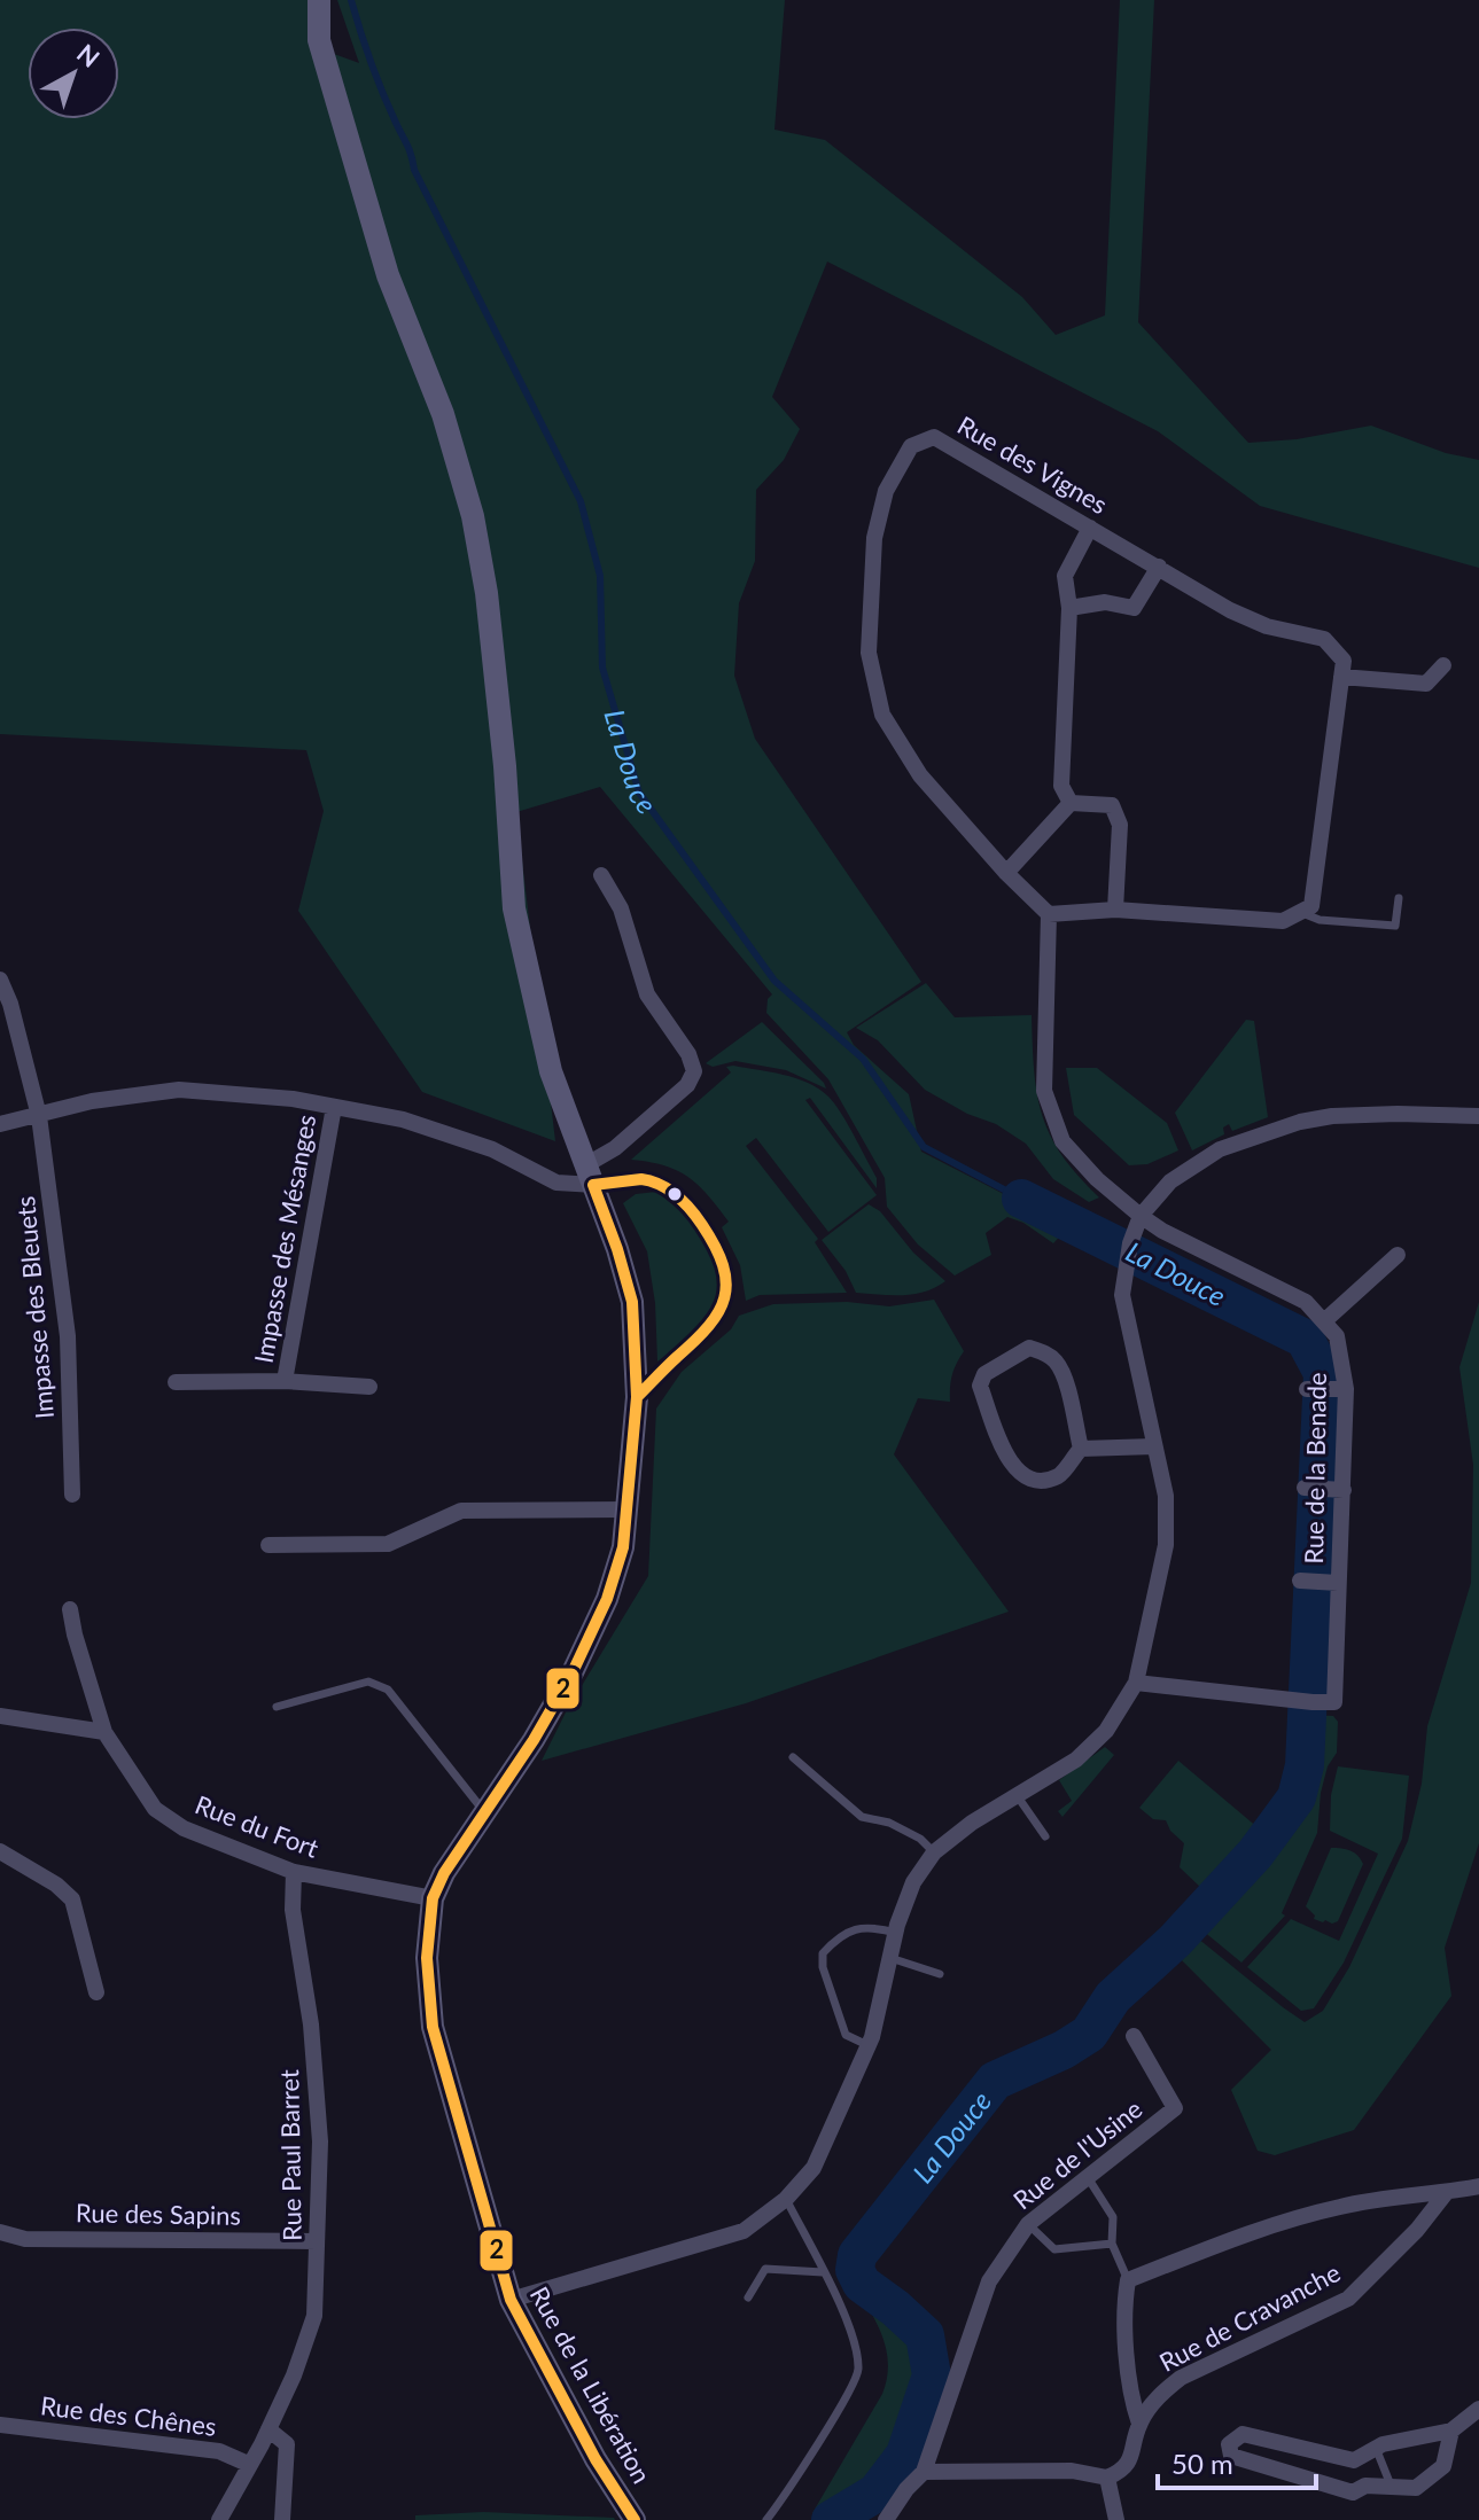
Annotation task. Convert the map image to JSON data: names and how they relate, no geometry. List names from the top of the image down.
{
  "streets": {
    "street": [
      "Rue des Vignes",
      "Impasse des Mésanges",
      "Impasse des Bleuets",
      "Rue de la Benade",
      "Rue du Fort",
      "Rue de l'Usine",
      "Rue Paul Barret",
      "Rue des Sapins",
      "Rue de Cravanche",
      "Rue de la Libération",
      "Rue des Chênes"
    ]
  },
  "crossings": [
    ["Rue du Fort", "Rue Paul Barret"],
    ["Rue du Fort", "Rue de la Libération"],
    ["Rue Paul Barret", "Rue des Sapins"],
    ["Rue Paul Barret", "Rue des Chênes"]
  ],
  "water": ["La Douce"],
  "lines": ["transit line 2"],
  "scale_bar": "50 m",
  "north": "top right"
}
